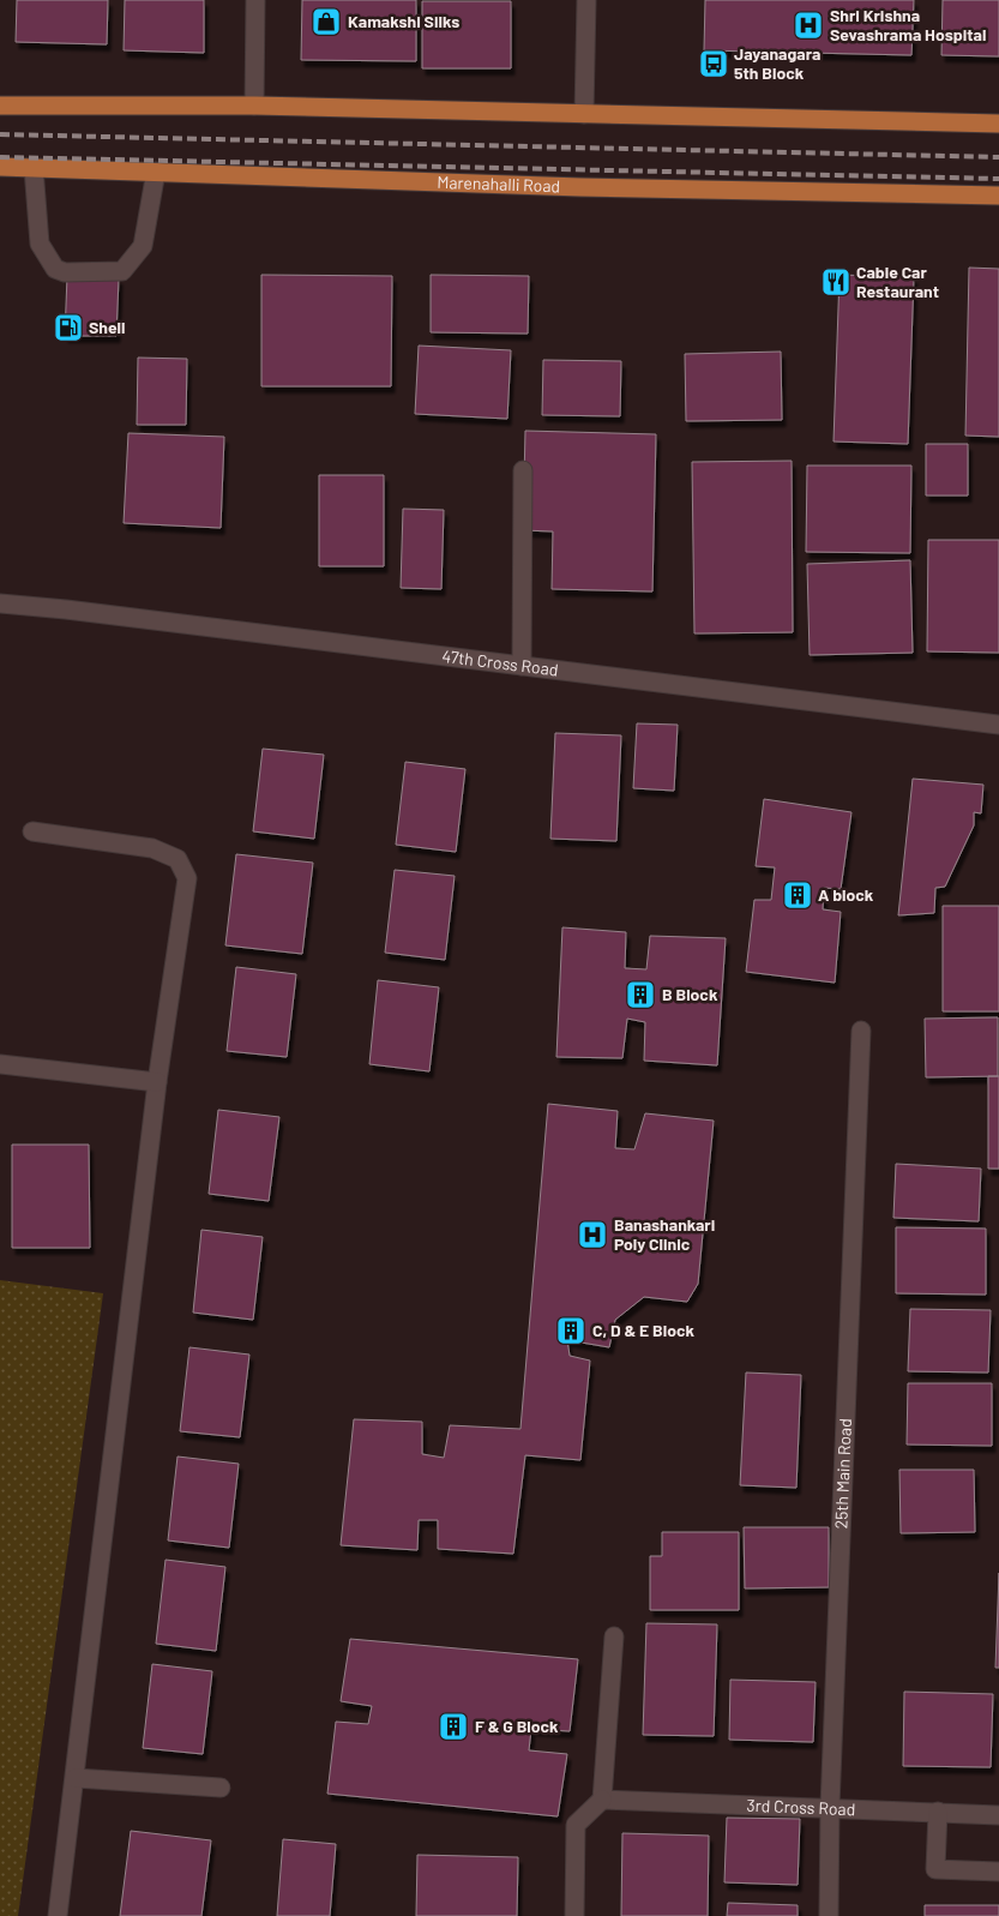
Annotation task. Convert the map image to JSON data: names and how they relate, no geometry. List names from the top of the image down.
{
  "streets": {
    "main road": ["Marenahalli Road"],
    "street": ["47th Cross Road", "25th Main Road", "3rd Cross Road"]
  },
  "crossings": [
    ["25th Main Road", "3rd Cross Road"]
  ],
  "places": {
    "shop": ["Kamakshi Silks"],
    "hospital": ["Shri Krishna Sevashrama Hospital", "Banashankari Poly Clinic"],
    "bus stop": ["Jayanagara 5th Block"],
    "restaurant": ["Cable Car Restaurant"],
    "fuel station": ["Shell"],
    "building": [
      "A block",
      "B Block",
      "C, D & E Block",
      "F & G Block"
    ]
  }
}
